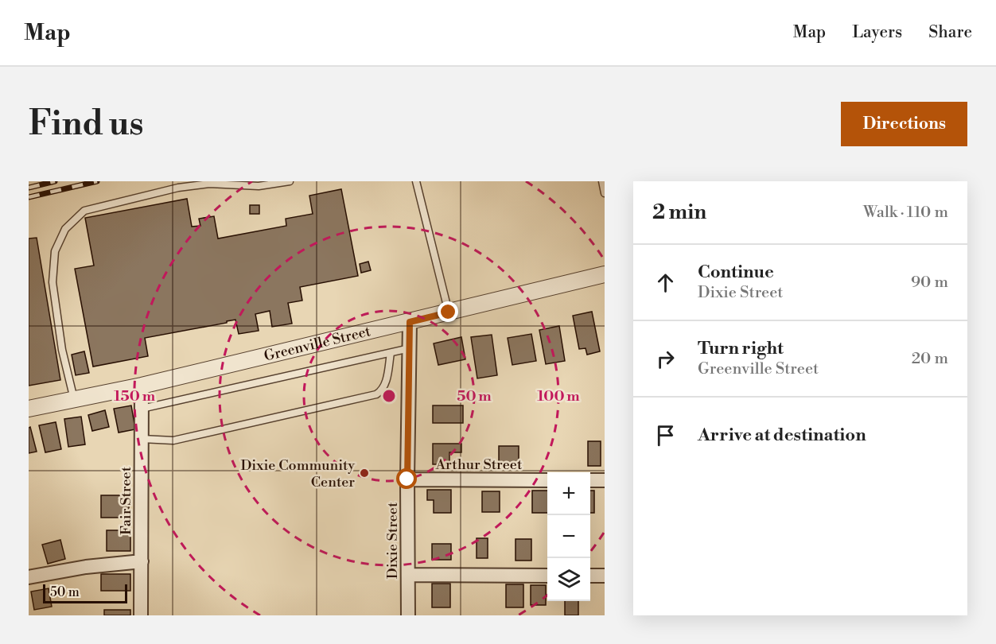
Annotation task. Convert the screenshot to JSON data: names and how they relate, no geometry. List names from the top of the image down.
{
  "streets": {
    "street": [
      "Greenville Street",
      "Arthur Street",
      "Fair Street",
      "Dixie Street"
    ]
  },
  "crossings": [
    ["Greenville Street", "Fair Street"],
    ["Greenville Street", "Dixie Street"],
    ["Arthur Street", "Dixie Street"]
  ],
  "places": ["Dixie Community Center"],
  "scale_bar": "50 m",
  "page": {
    "header": "Map",
    "nav": ["Map", "Layers", "Share"],
    "buttons": "Directions",
    "title": "Find us",
    "heading": ["2 min", "Walk · 110 m"],
    "list": [
      ["Continue", "Dixie Street", "90 m"],
      ["Turn right", "Greenville Street", "20 m"],
      "Arrive at destination"
    ],
    "map_buttons": ["+", "−"],
    "scale": "50 m"
  },
  "rings": ["50 m", "100 m", "150 m"]
}
